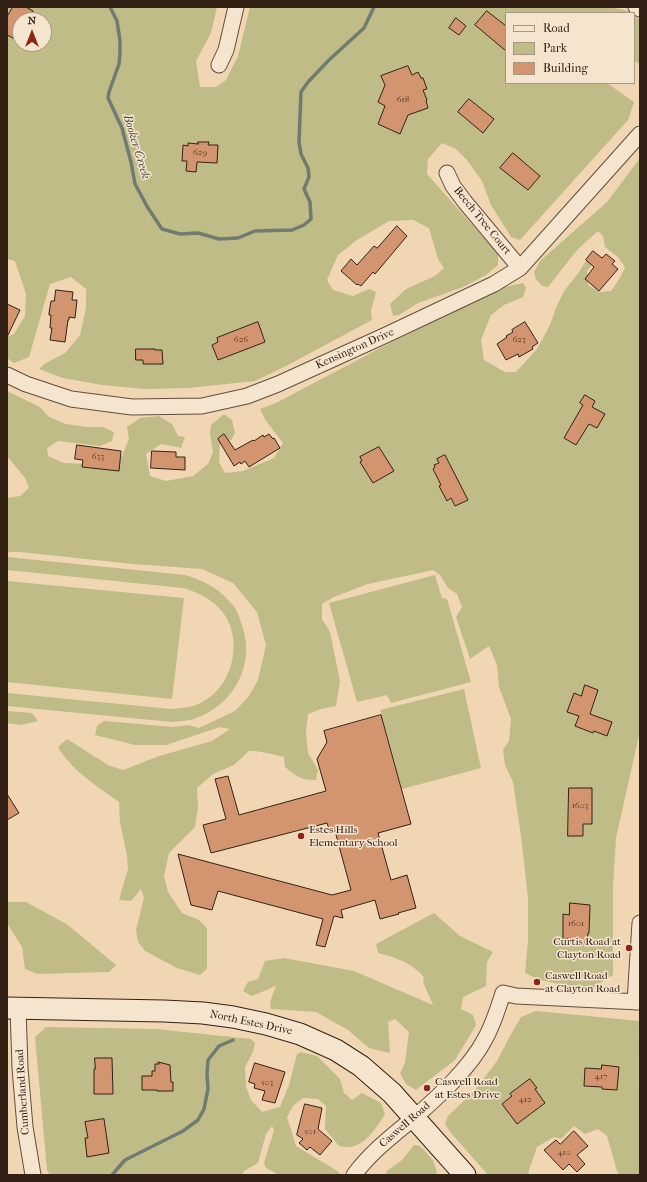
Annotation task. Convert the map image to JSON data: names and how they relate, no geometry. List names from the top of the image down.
{
  "streets": {
    "main road": ["North Estes Drive"],
    "street": [
      "Beech Tree Court",
      "Kensington Drive",
      "Cumberland Road",
      "Caswell Road"
    ]
  },
  "crossings": [
    ["Beech Tree Court", "Kensington Drive"],
    ["North Estes Drive", "Cumberland Road"],
    ["North Estes Drive", "Caswell Road"]
  ],
  "water": ["Booker Creek"],
  "places": [
    "Estes Hills Elementary School",
    "Curtis Road at Clayton Road",
    "Caswell Road at Clayton Road",
    "Caswell Road at Estes Drive"
  ],
  "house_numbers": [
    "618",
    "629",
    "626",
    "623",
    "633",
    "1603",
    "1601",
    "417",
    "503",
    "412",
    "501",
    "410"
  ],
  "legend": ["Road", "Park", "Building"],
  "north": "top"
}
